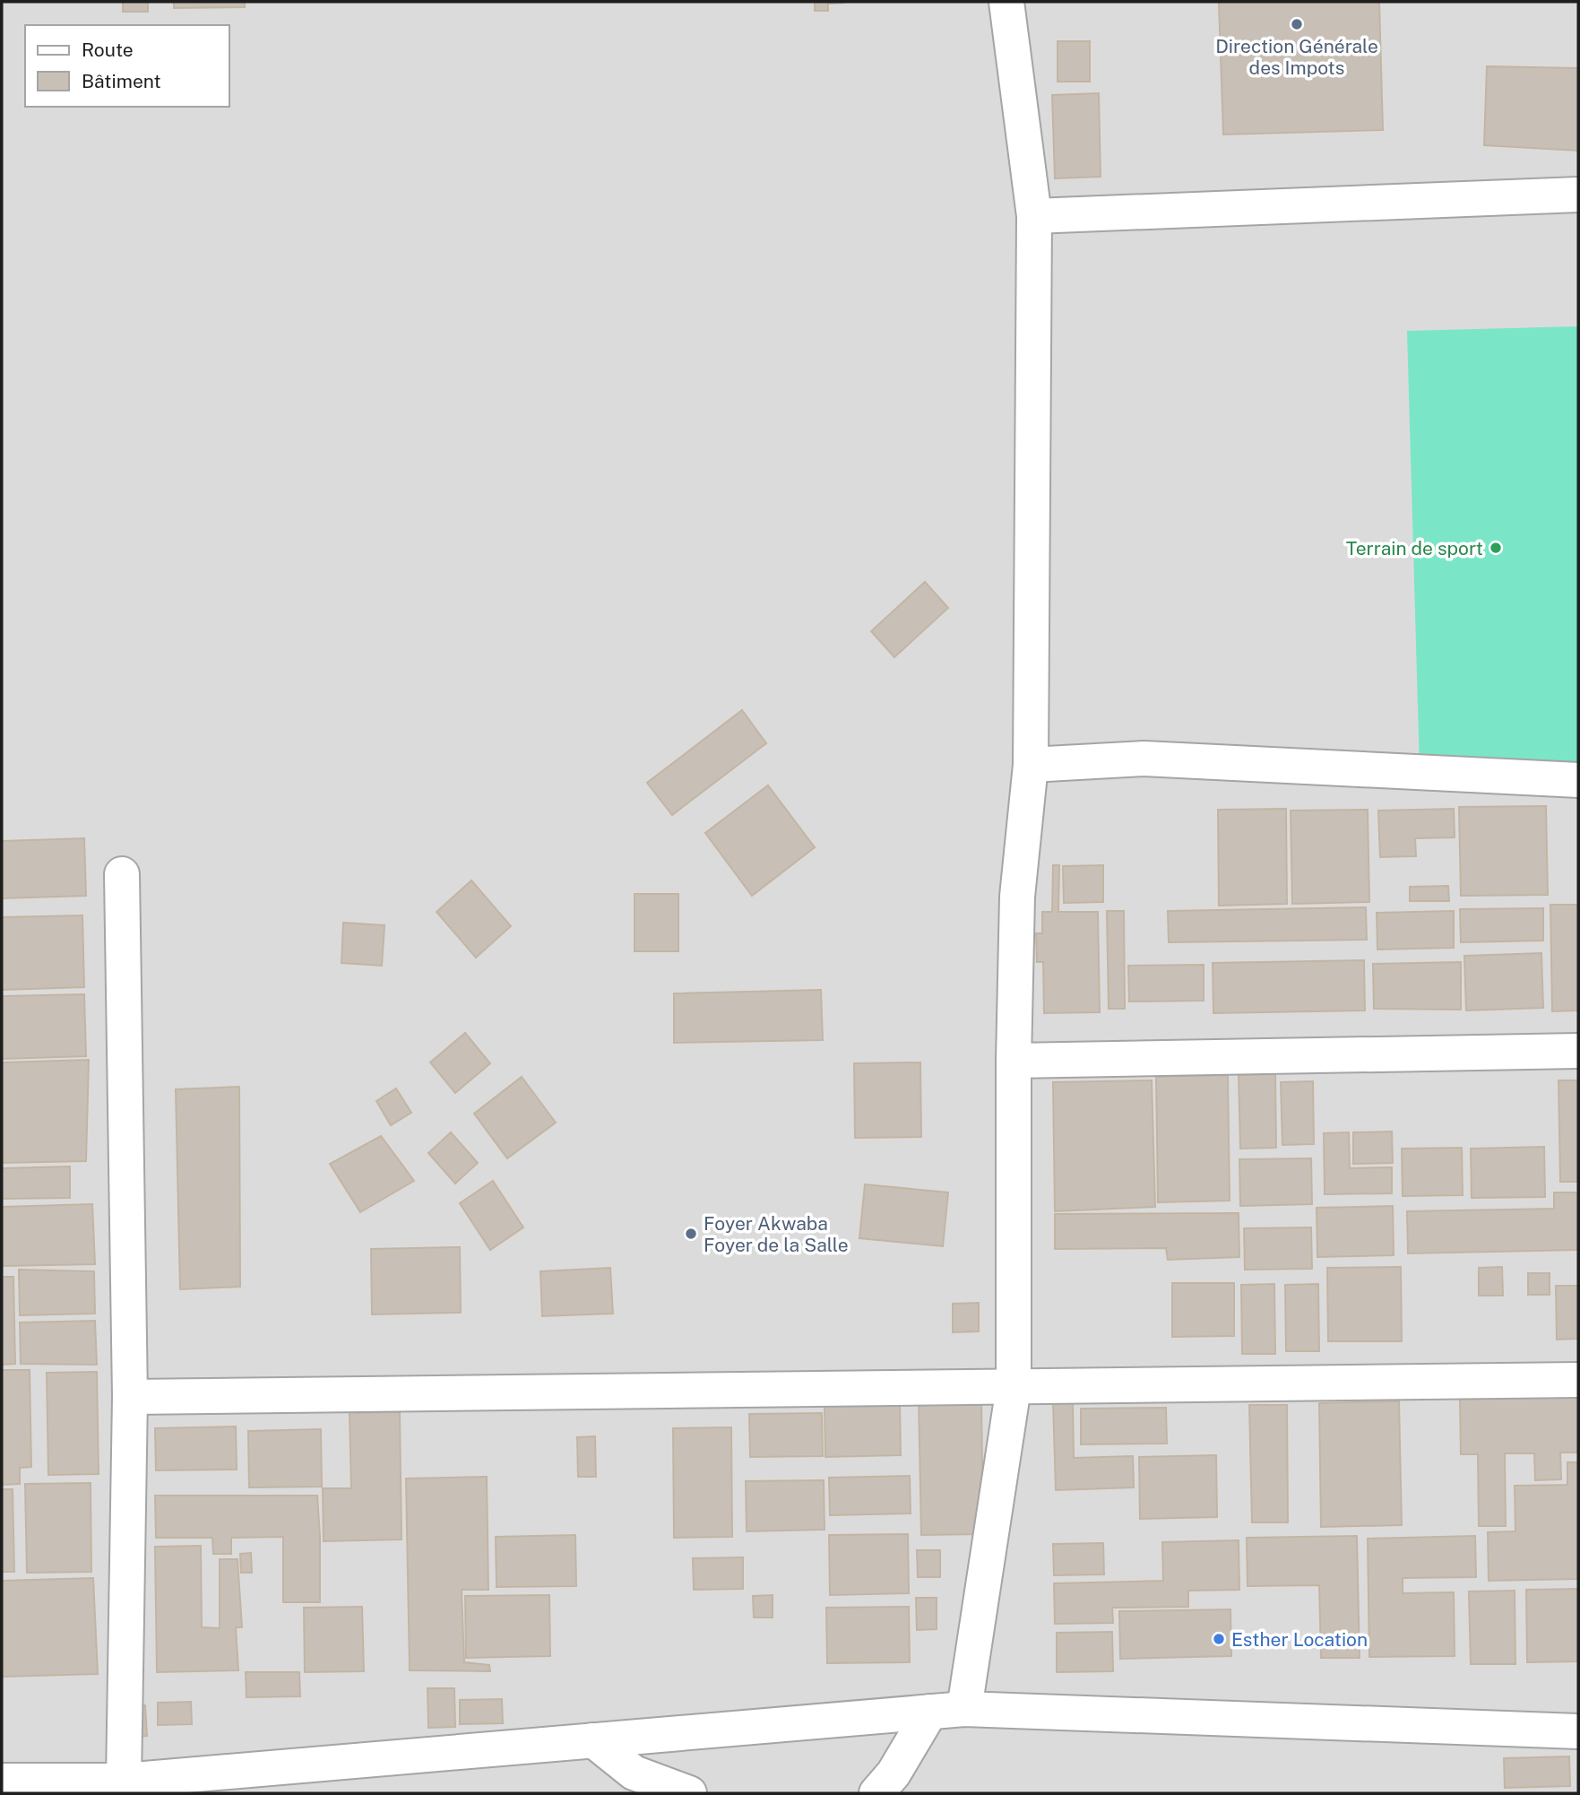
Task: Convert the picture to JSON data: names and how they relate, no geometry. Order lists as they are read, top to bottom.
{
  "places": [
    "Direction Générale des Impots",
    "Terrain de sport",
    "Foyer Akwaba Foyer de la Salle",
    "Esther Location"
  ],
  "legend": ["Route", "Bâtiment"]
}
